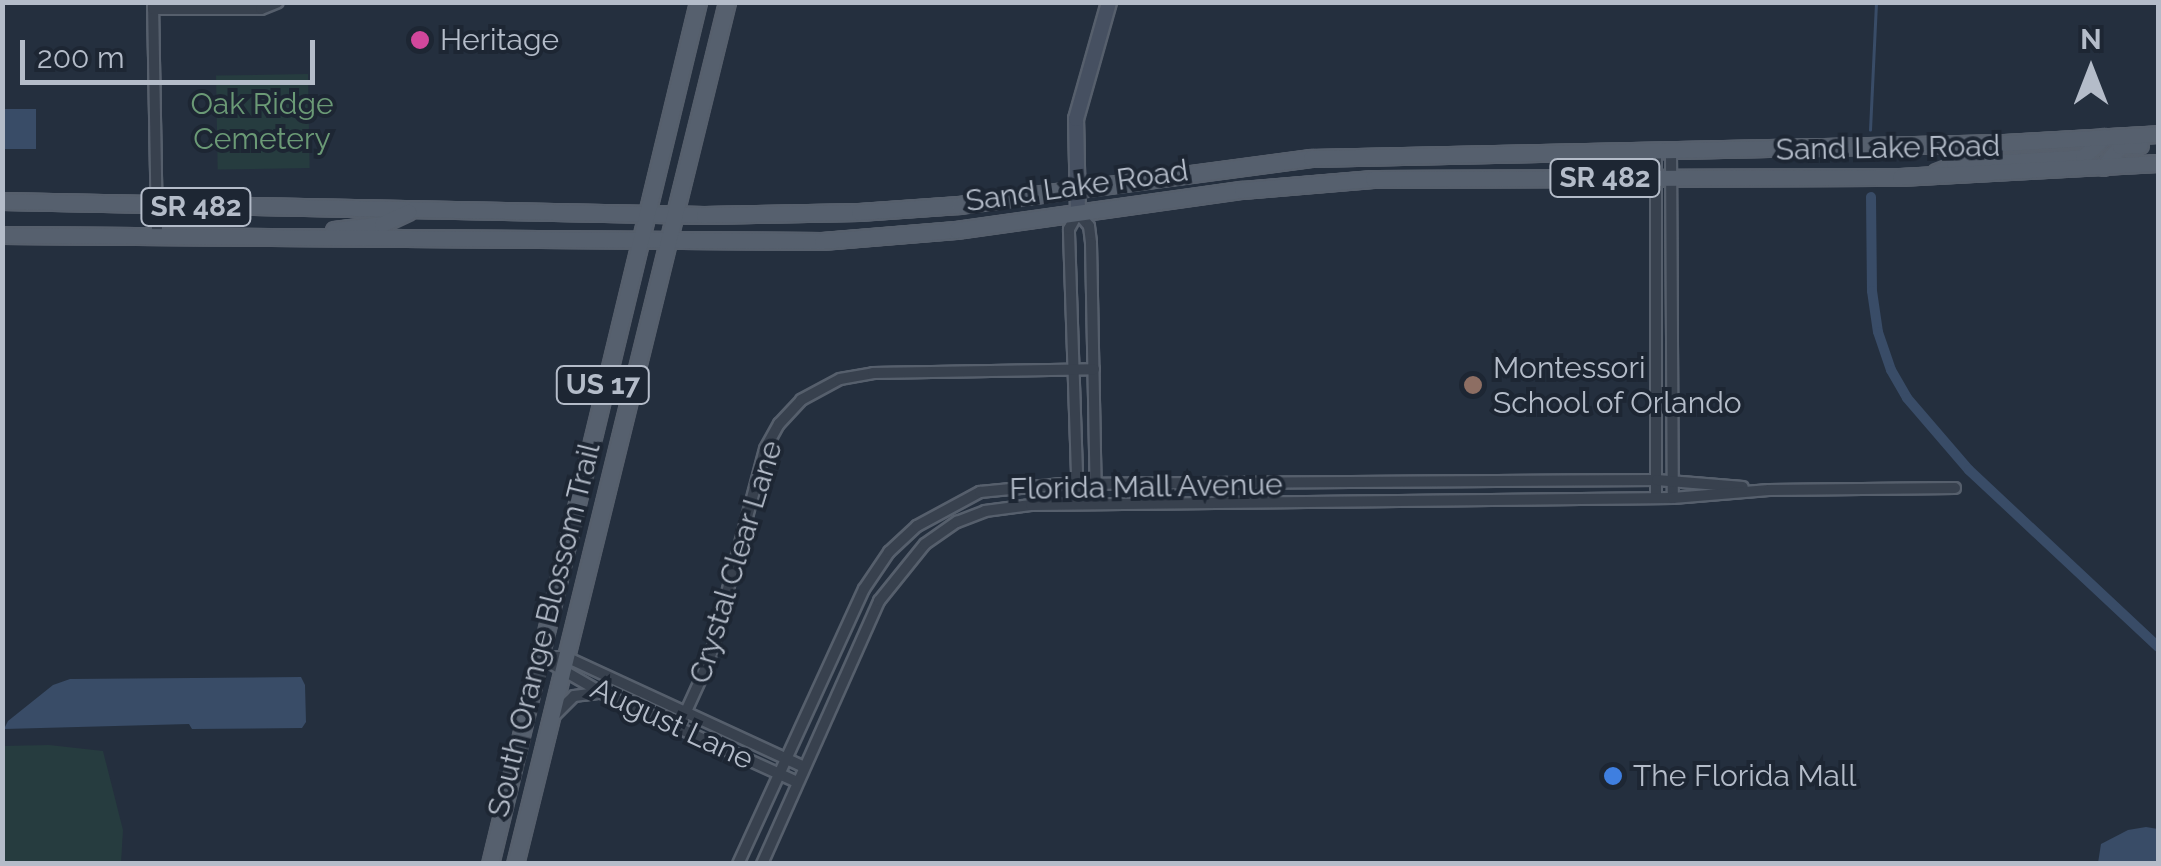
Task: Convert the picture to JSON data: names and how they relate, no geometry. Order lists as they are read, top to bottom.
{
  "streets": {
    "main road": [
      "Sand Lake Road",
      "SR 482",
      "US 17",
      "South Orange Blossom Trail"
    ],
    "street": ["Florida Mall Avenue", "Crystal Clear Lane", "August Lane"]
  },
  "crossings": [
    ["Sand Lake Road", "South Orange Blossom Trail"],
    ["Florida Mall Avenue", "August Lane"],
    ["Crystal Clear Lane", "August Lane"],
    ["South Orange Blossom Trail", "August Lane"]
  ],
  "parks": ["Oak Ridge Cemetery"],
  "places": ["Heritage", "Montessori School of Orlando", "The Florida Mall"],
  "scale_bar": "200 m",
  "north": "top"
}
